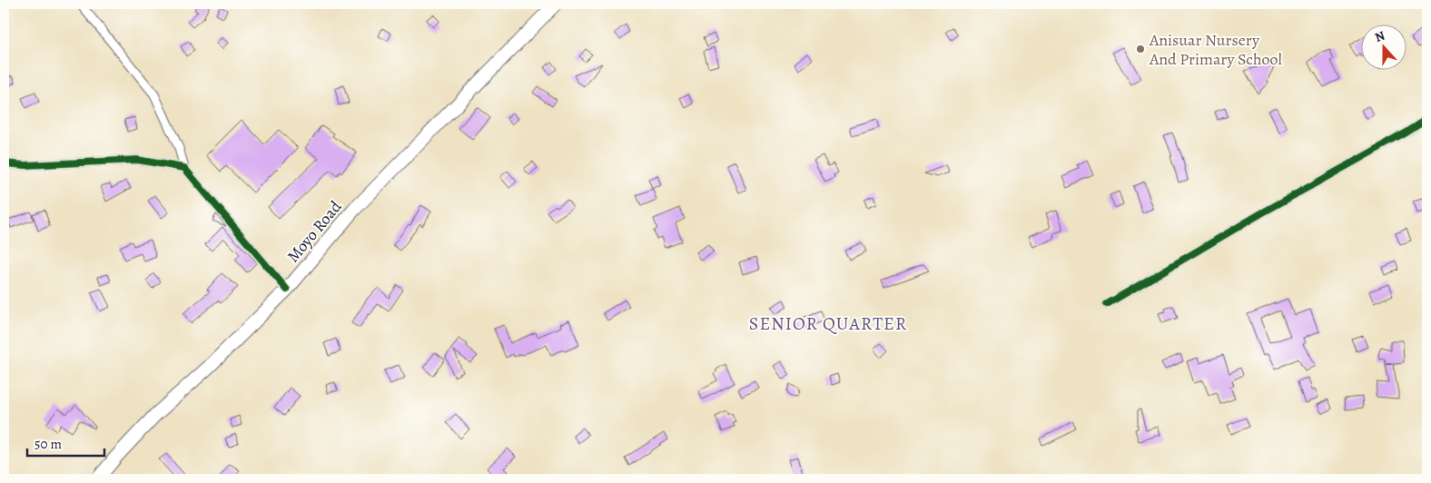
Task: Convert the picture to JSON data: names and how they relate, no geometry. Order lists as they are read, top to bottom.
{
  "streets": {
    "main road": ["Moyo Road"]
  },
  "districts": ["SENIOR QUARTER"],
  "places": ["Anisuar Nursery And Primary School"],
  "scale_bar": "50 m",
  "north": "top"
}
